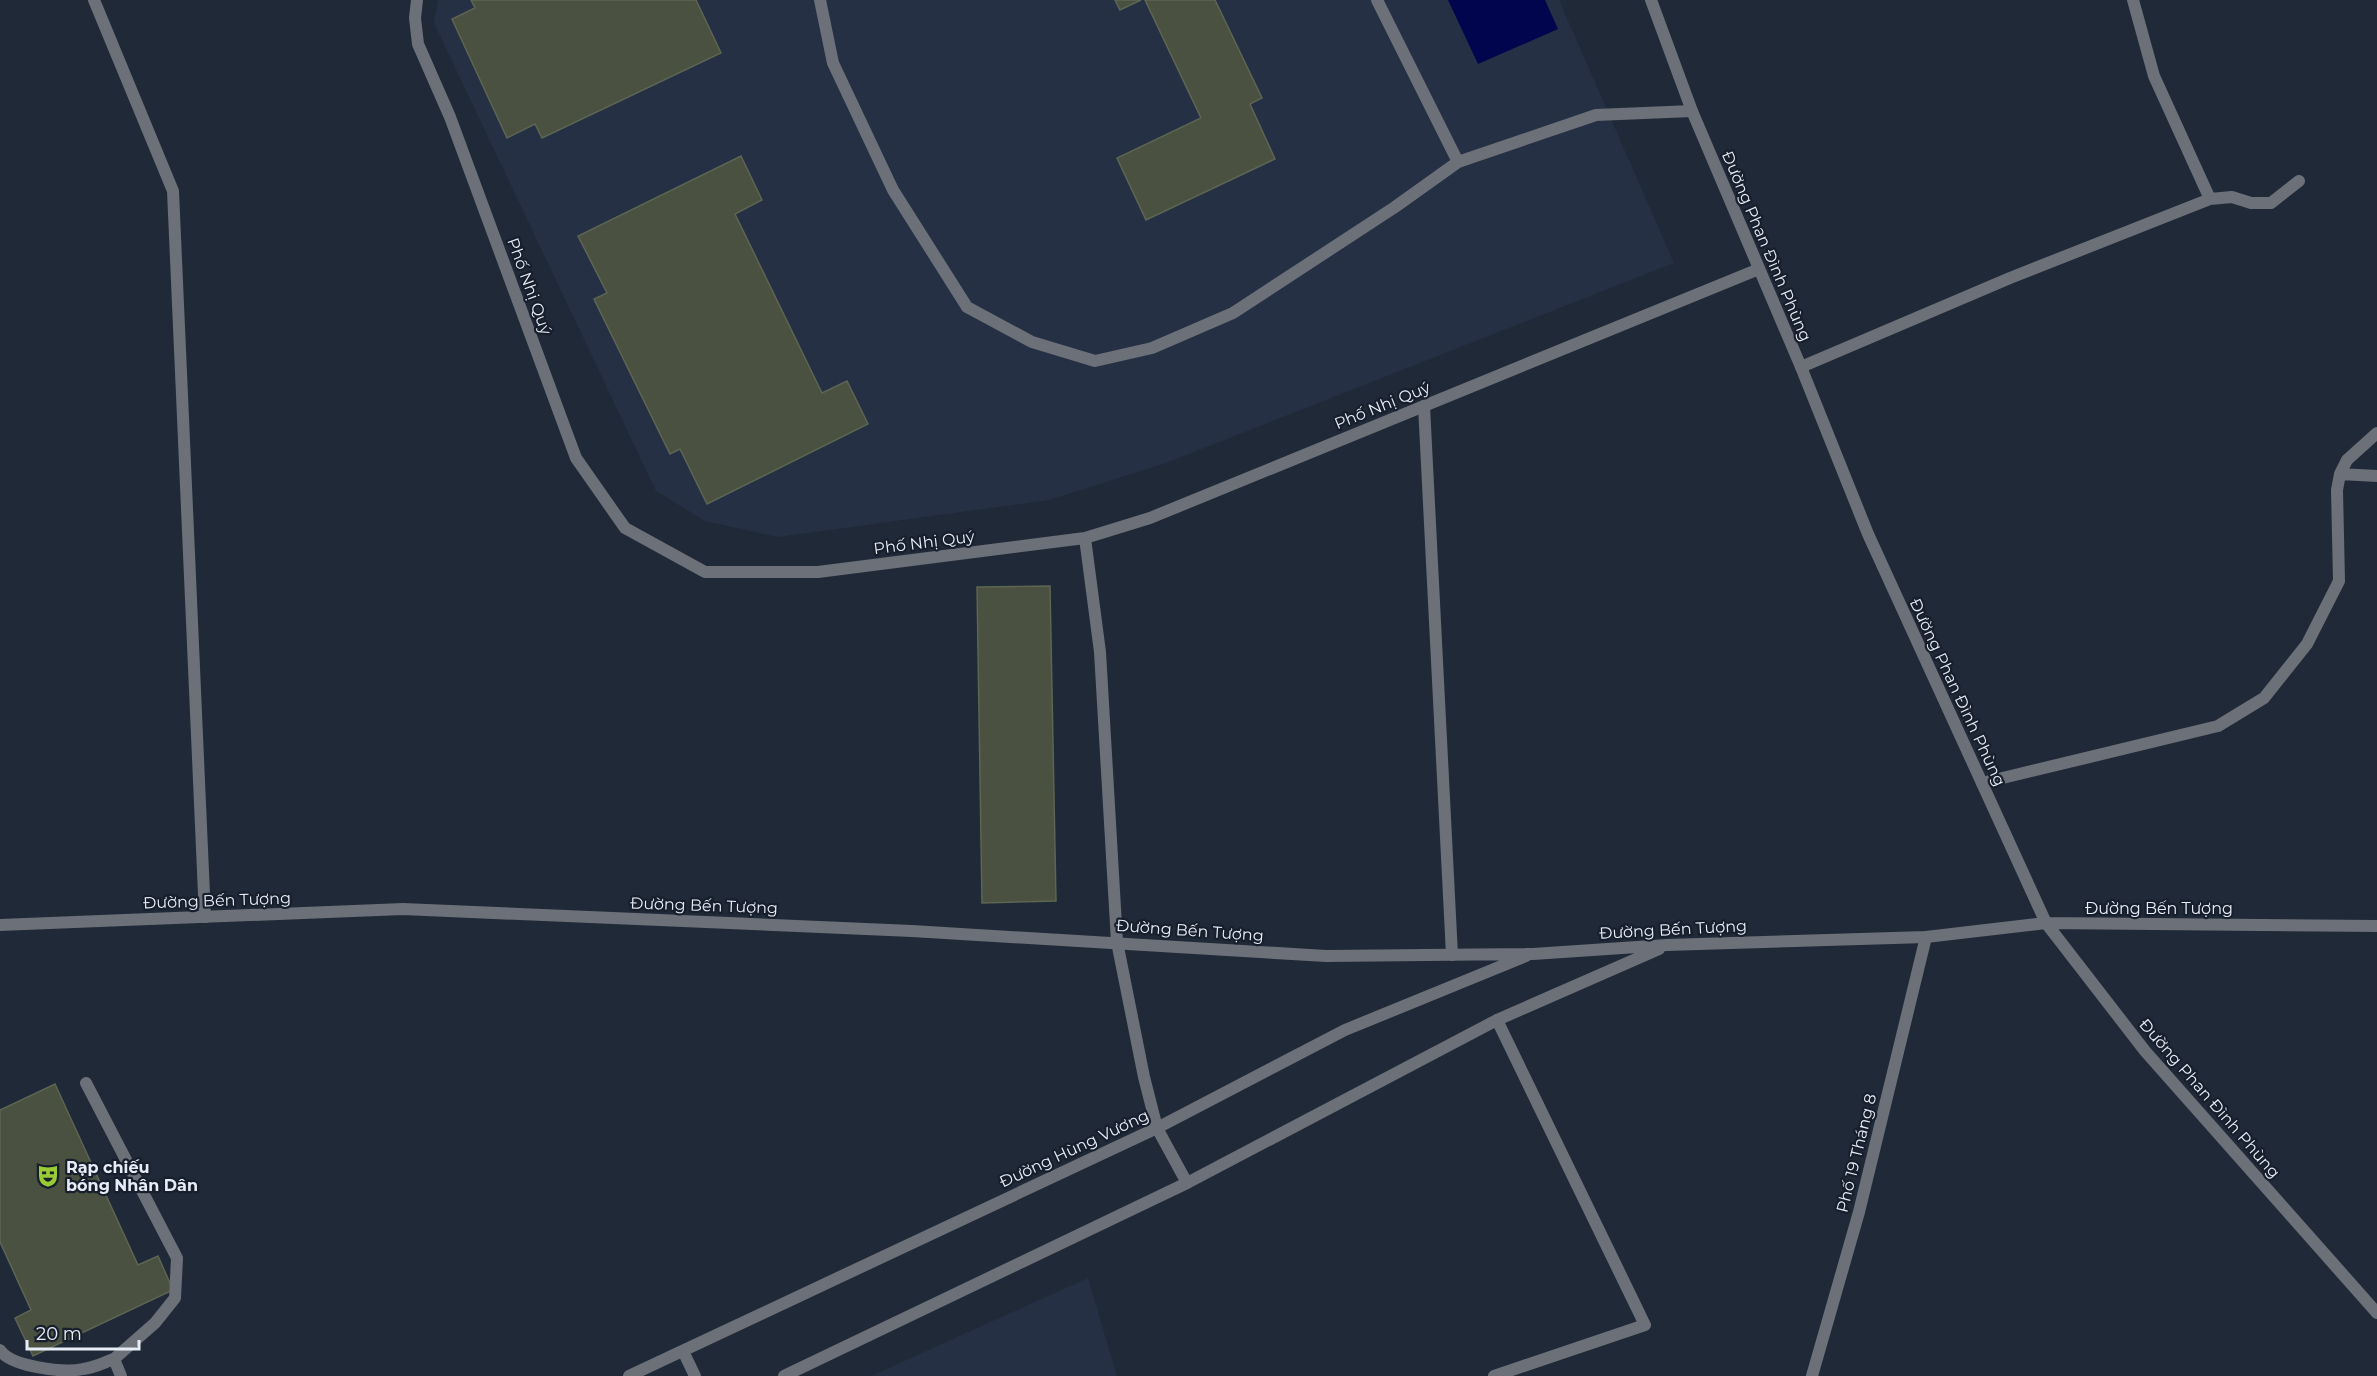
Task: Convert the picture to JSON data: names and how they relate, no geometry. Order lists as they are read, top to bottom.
{
  "streets": {
    "street": [
      "Đường Phan Đình Phùng",
      "Phố Nhị Quý",
      "Đường Bến Tượng",
      "Đường Hùng Vương",
      "Phố 19 Tháng 8"
    ]
  },
  "crossings": [
    ["Đường Phan Đình Phùng", "Phố Nhị Quý"],
    ["Đường Phan Đình Phùng", "Đường Bến Tượng"],
    ["Đường Bến Tượng", "Đường Hùng Vương"],
    ["Đường Bến Tượng", "Phố 19 Tháng 8"]
  ],
  "places": {
    "theatre": ["Rạp chiếu bóng Nhân Dân"]
  },
  "scale_bar": "20 m"
}
